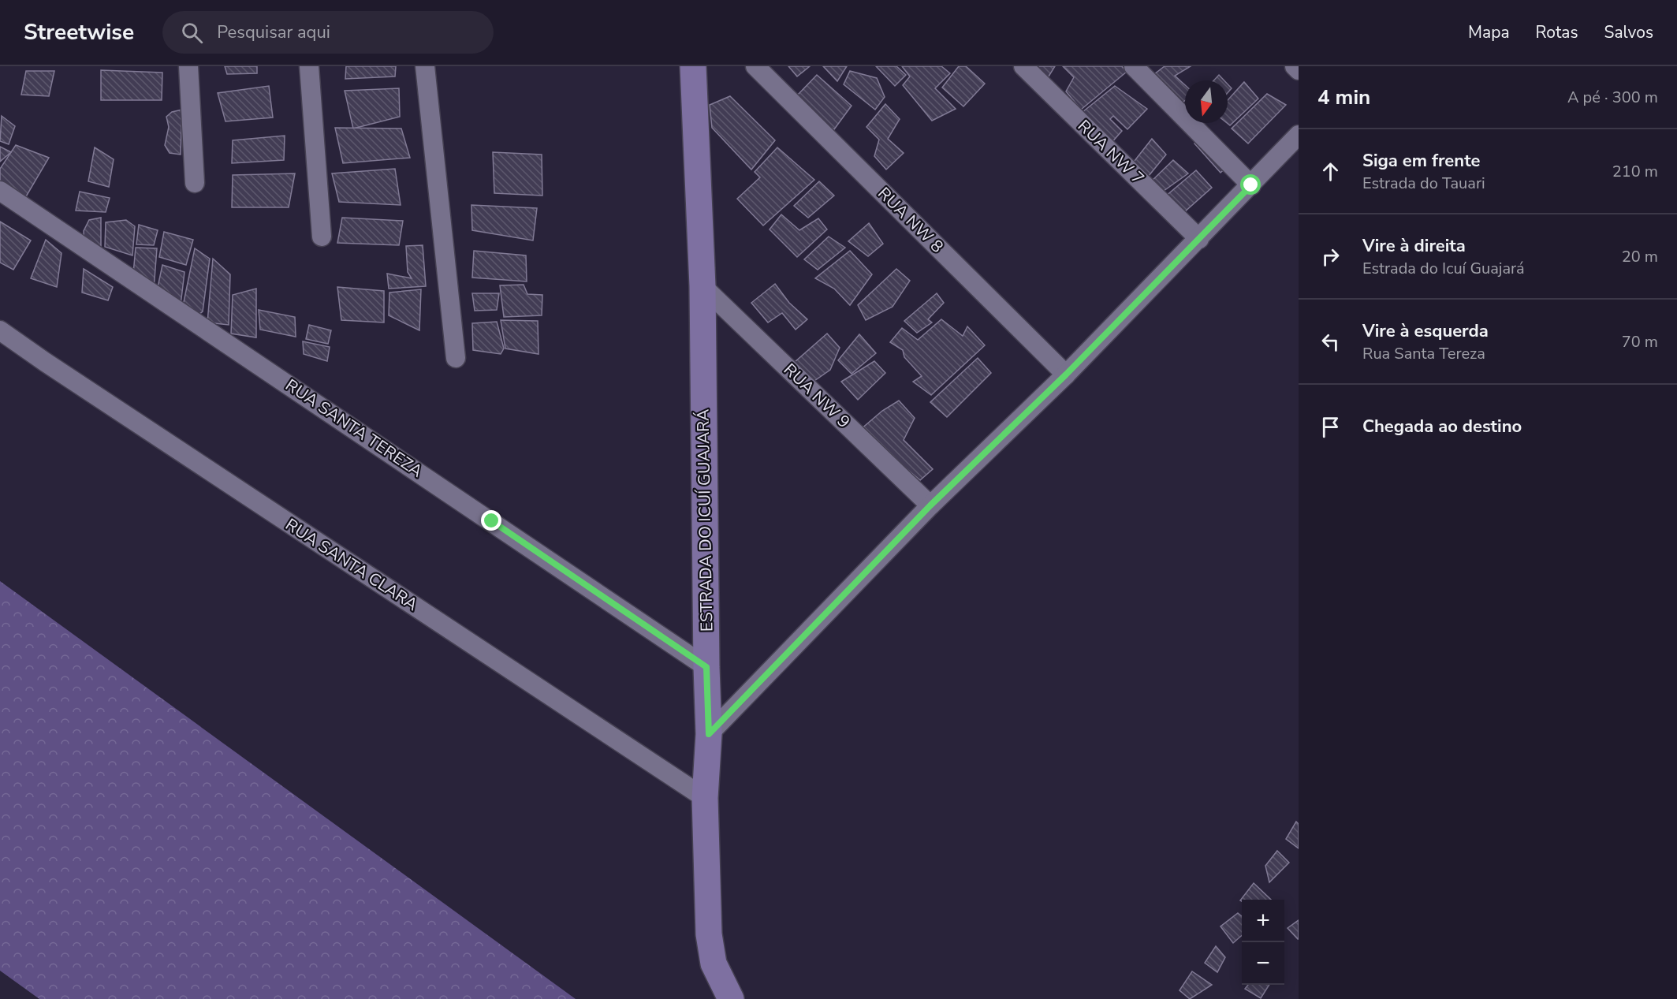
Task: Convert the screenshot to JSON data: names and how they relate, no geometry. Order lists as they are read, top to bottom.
{
  "streets": {
    "street": [
      "RUA NW 7",
      "RUA NW 8",
      "RUA NW 9",
      "RUA SANTA TEREZA",
      "ESTRADA DO ICUÍ GUAJARÁ",
      "RUA SANTA CLARA"
    ]
  },
  "crossings": [
    ["RUA NW 9", "ESTRADA DO ICUÍ GUAJARÁ"],
    ["RUA SANTA TEREZA", "ESTRADA DO ICUÍ GUAJARÁ"],
    ["ESTRADA DO ICUÍ GUAJARÁ", "RUA SANTA CLARA"]
  ],
  "north": "bottom",
  "page": {
    "header": "Streetwise",
    "search": "Pesquisar aqui",
    "nav": ["Mapa", "Rotas", "Salvos"],
    "heading": ["4 min", "A pé · 300 m"],
    "list": [
      ["Siga em frente", "Estrada do Tauari", "210 m"],
      ["Vire à direita", "Estrada do Icuí Guajará", "20 m"],
      ["Vire à esquerda", "Rua Santa Tereza", "70 m"],
      "Chegada ao destino"
    ],
    "map_buttons": ["+", "−"]
  }
}
